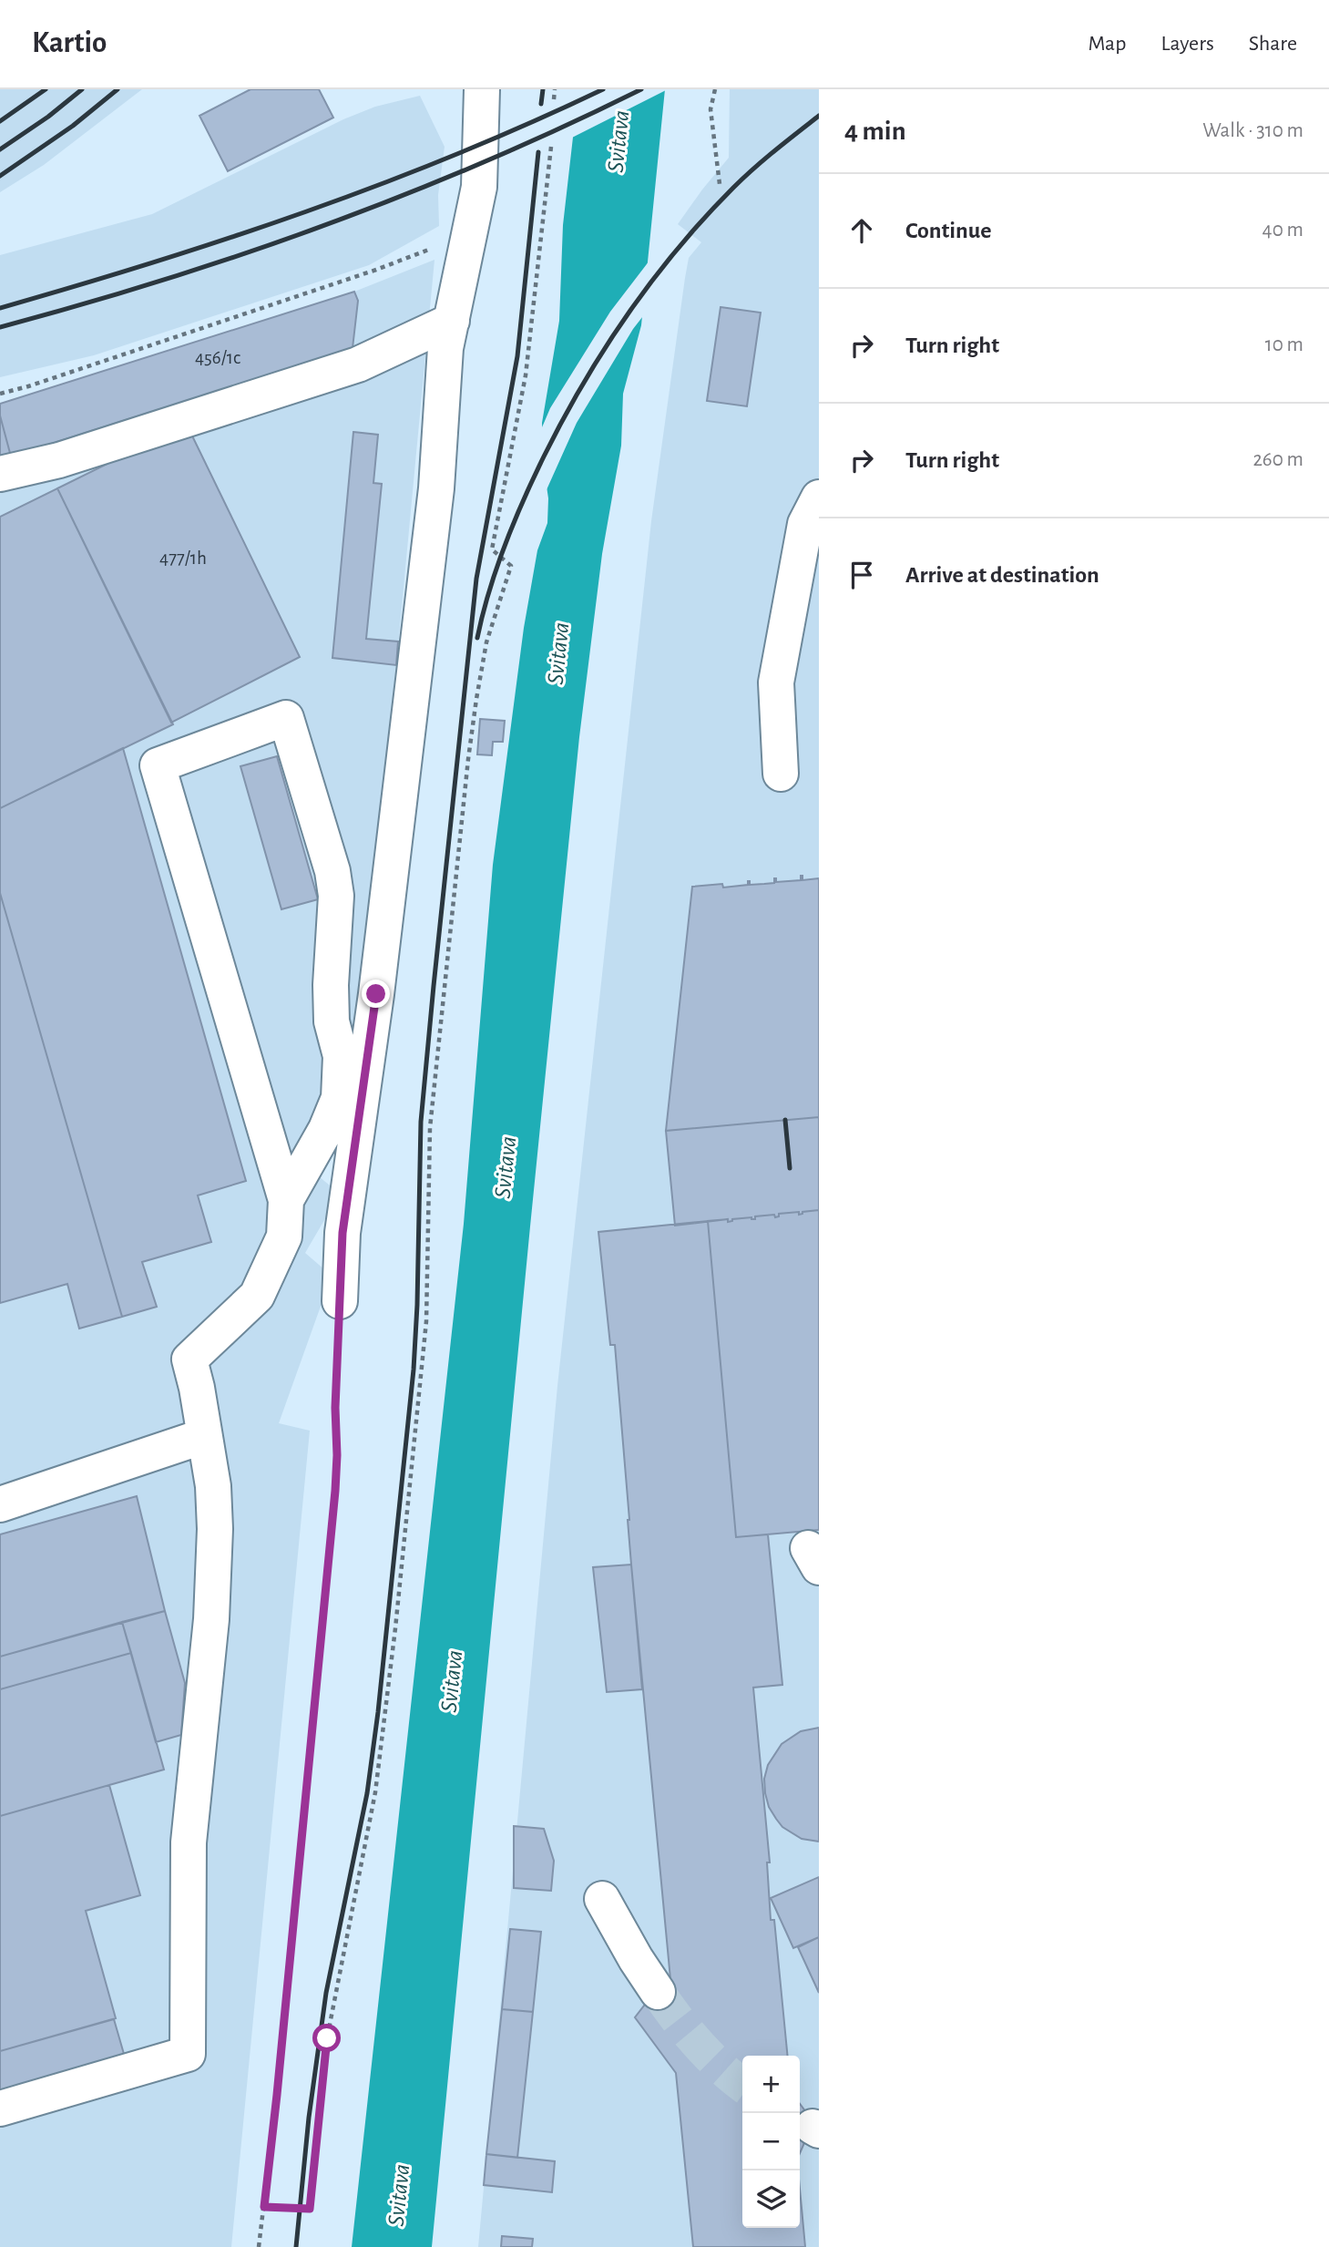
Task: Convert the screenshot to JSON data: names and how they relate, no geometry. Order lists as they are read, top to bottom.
{
  "water": ["Svitava"],
  "house_numbers": ["456/1c", "477/1h"],
  "page": {
    "header": "Kartio",
    "nav": ["Map", "Layers", "Share"],
    "heading": ["4 min", "Walk · 310 m"],
    "list": [
      ["Continue", "40 m"],
      ["Turn right", "10 m"],
      ["Turn right", "260 m"],
      "Arrive at destination"
    ],
    "map_buttons": ["+", "−"]
  }
}
